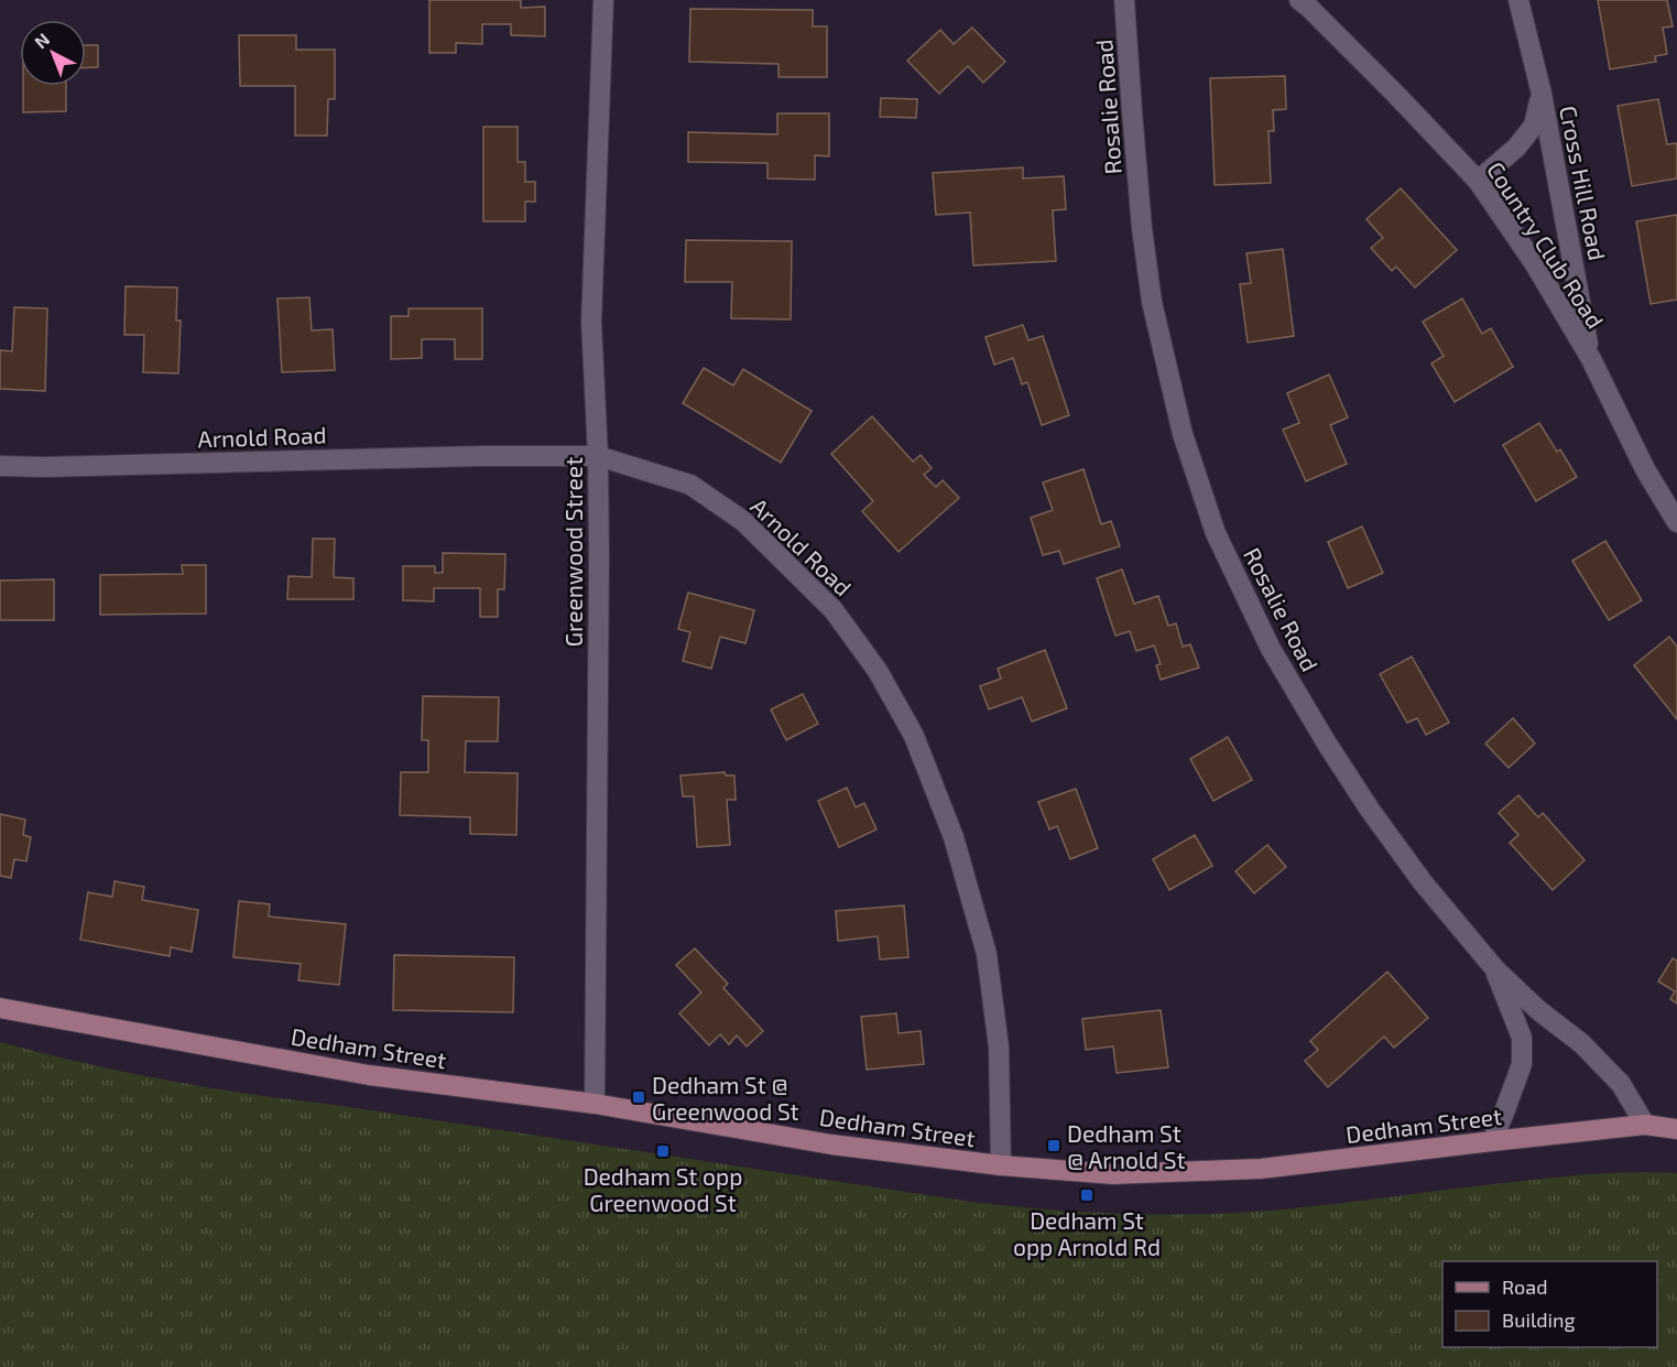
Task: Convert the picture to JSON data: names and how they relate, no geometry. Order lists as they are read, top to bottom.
{
  "streets": {
    "main road": ["Dedham Street"],
    "street": [
      "Rosalie Road",
      "Cross Hill Road",
      "Country Club Road",
      "Arnold Road",
      "Greenwood Street"
    ]
  },
  "crossings": [
    ["Rosalie Road", "Dedham Street"],
    ["Cross Hill Road", "Country Club Road"],
    ["Arnold Road", "Greenwood Street"],
    ["Arnold Road", "Dedham Street"],
    ["Greenwood Street", "Dedham Street"]
  ],
  "places": {
    "transit": [
      "Dedham St @ Greenwood St",
      "Dedham St @ Arnold St",
      "Dedham St opp Greenwood St",
      "Dedham St opp Arnold Rd"
    ]
  },
  "legend": ["Road", "Building"],
  "north": "top left"
}
